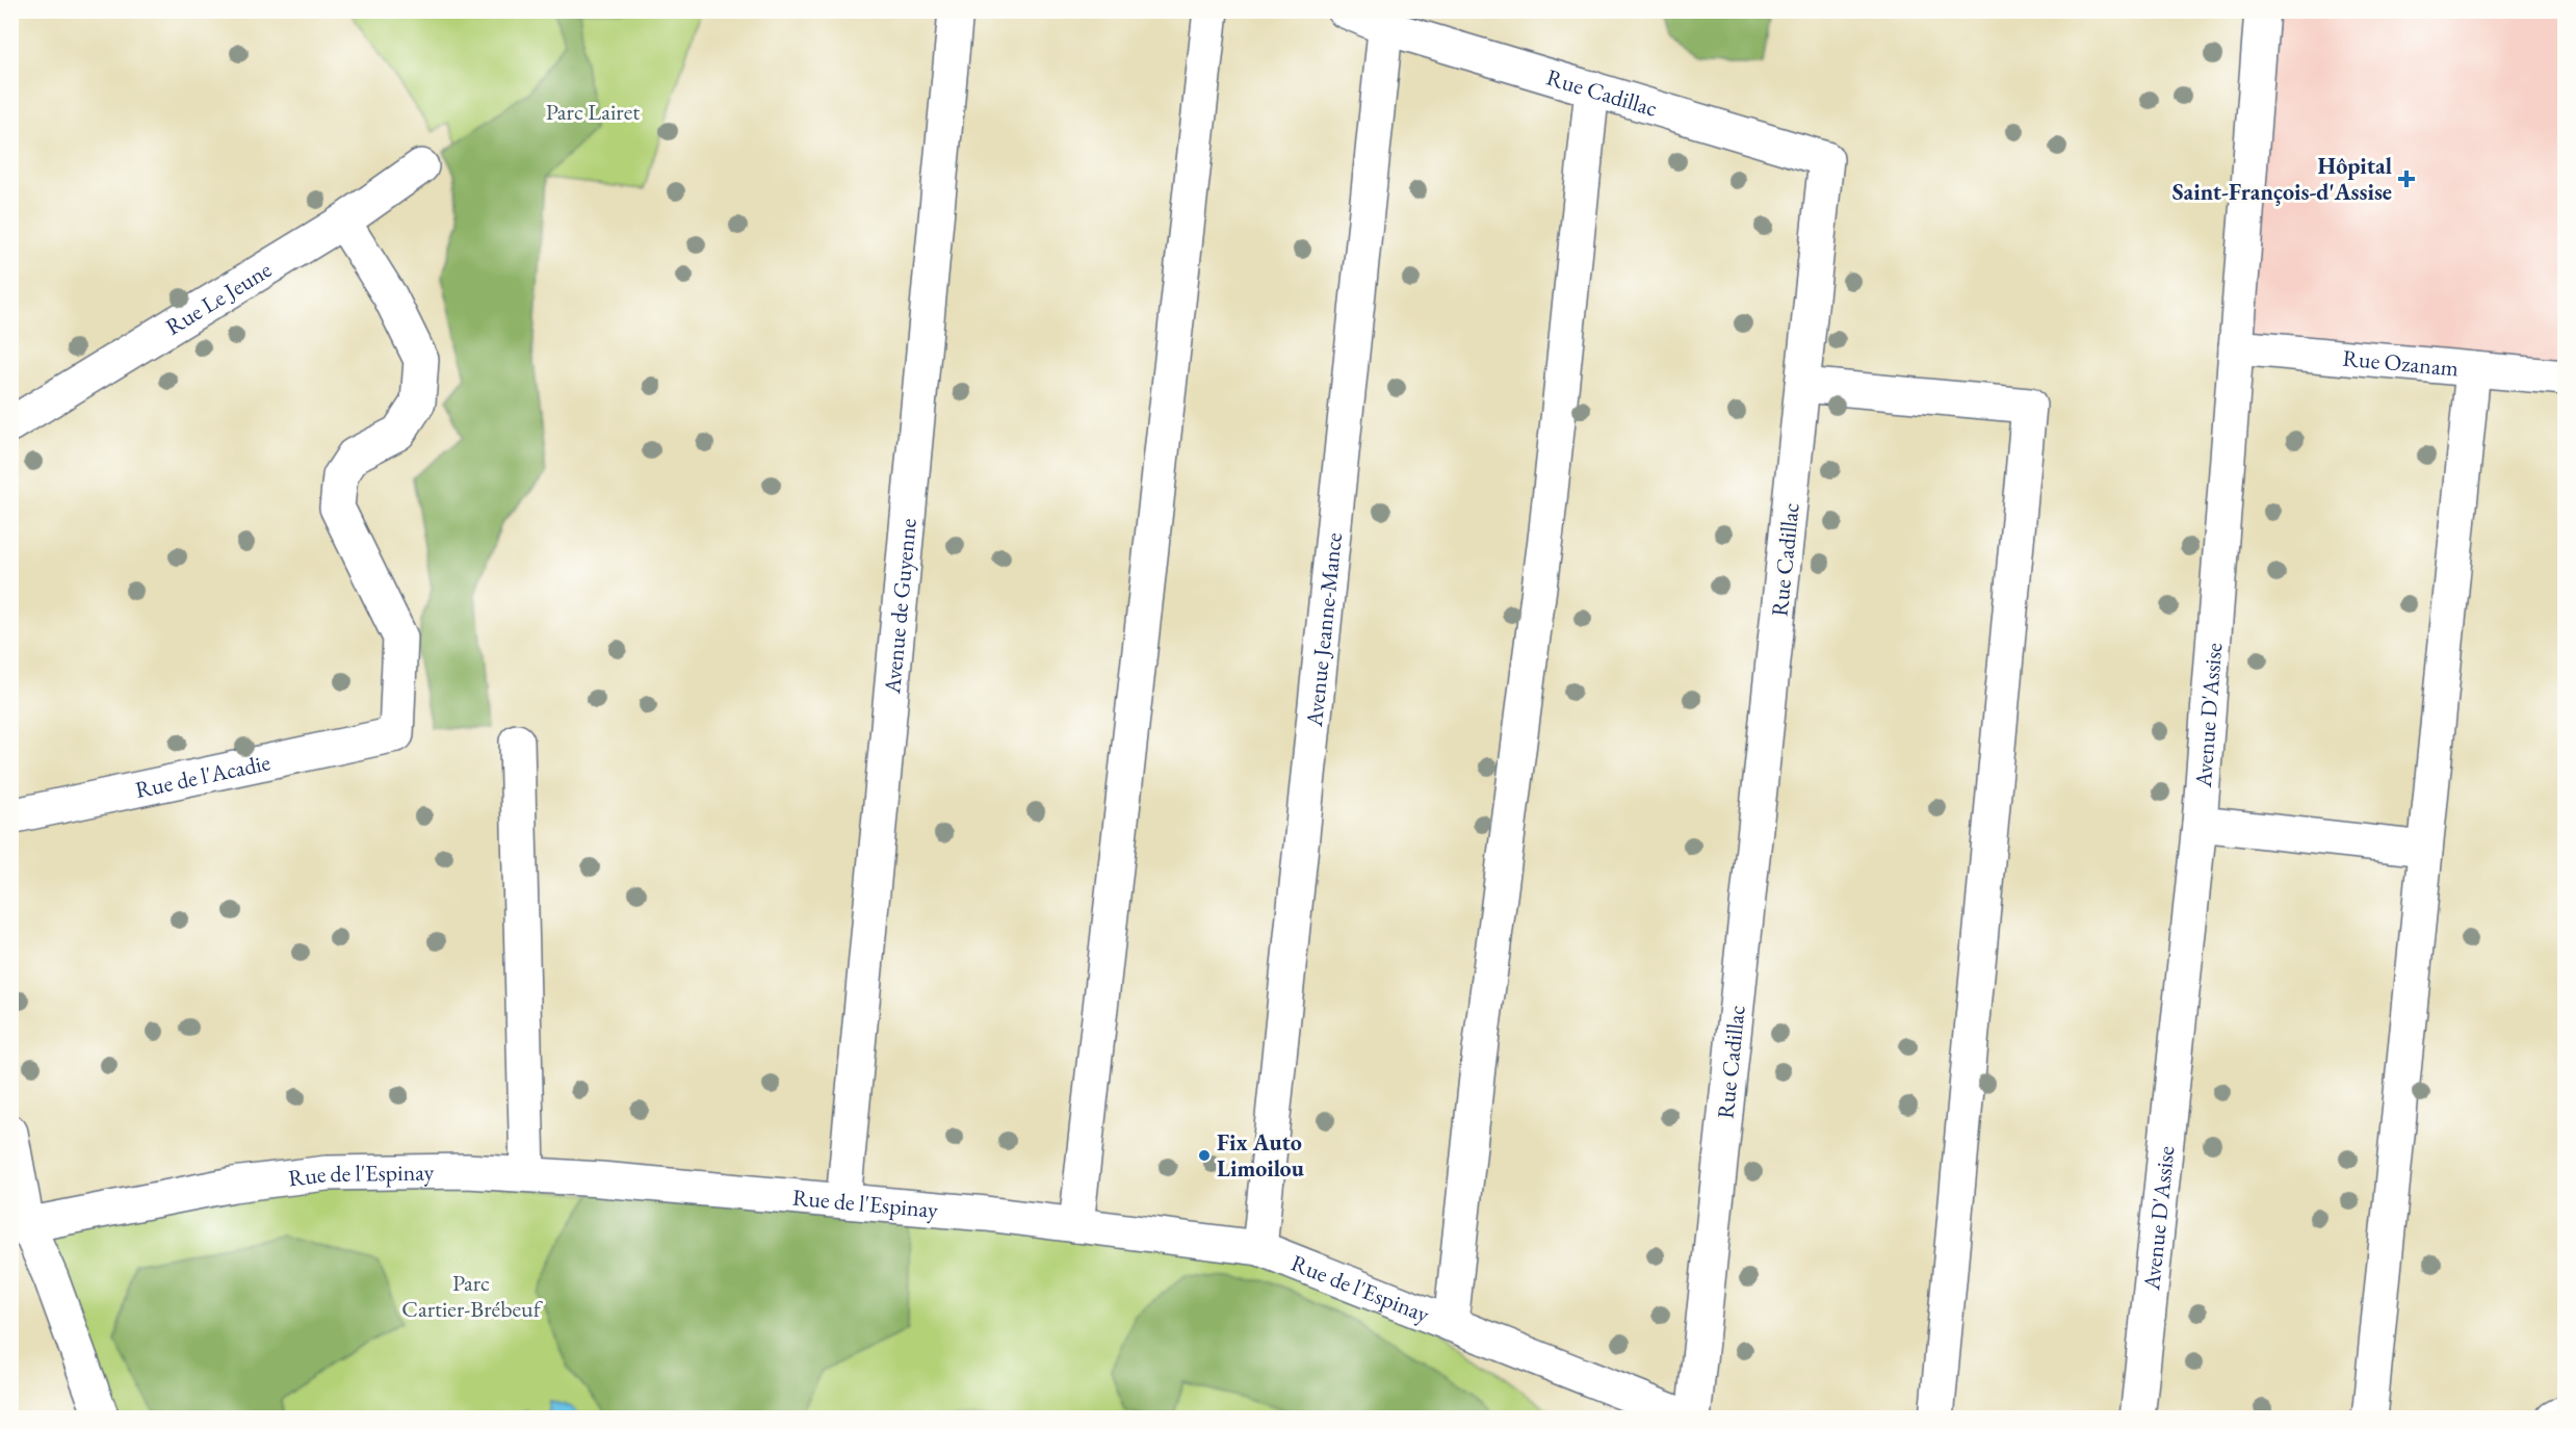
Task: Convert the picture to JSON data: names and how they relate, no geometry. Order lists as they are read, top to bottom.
{
  "streets": {
    "street": [
      "Rue Cadillac",
      "Rue Le Jeune",
      "Rue Ozanam",
      "Avenue de Guyenne",
      "Avenue Jeanne-Mance",
      "Avenue D'Assise",
      "Rue de l'Acadie",
      "Rue de l'Espinay"
    ]
  },
  "crossings": [
    ["Rue Cadillac", "Avenue Jeanne-Mance"],
    ["Rue Cadillac", "Rue de l'Espinay"],
    ["Rue Le Jeune", "Rue de l'Acadie"],
    ["Rue Ozanam", "Avenue D'Assise"],
    ["Avenue de Guyenne", "Rue de l'Espinay"],
    ["Avenue Jeanne-Mance", "Rue de l'Espinay"]
  ],
  "parks": ["Parc Lairet", "Parc Cartier-Brébeuf"],
  "places": {
    "health": ["Hôpital Saint-François-d'Assise"],
    "other": ["Fix Auto Limoilou"]
  }
}
